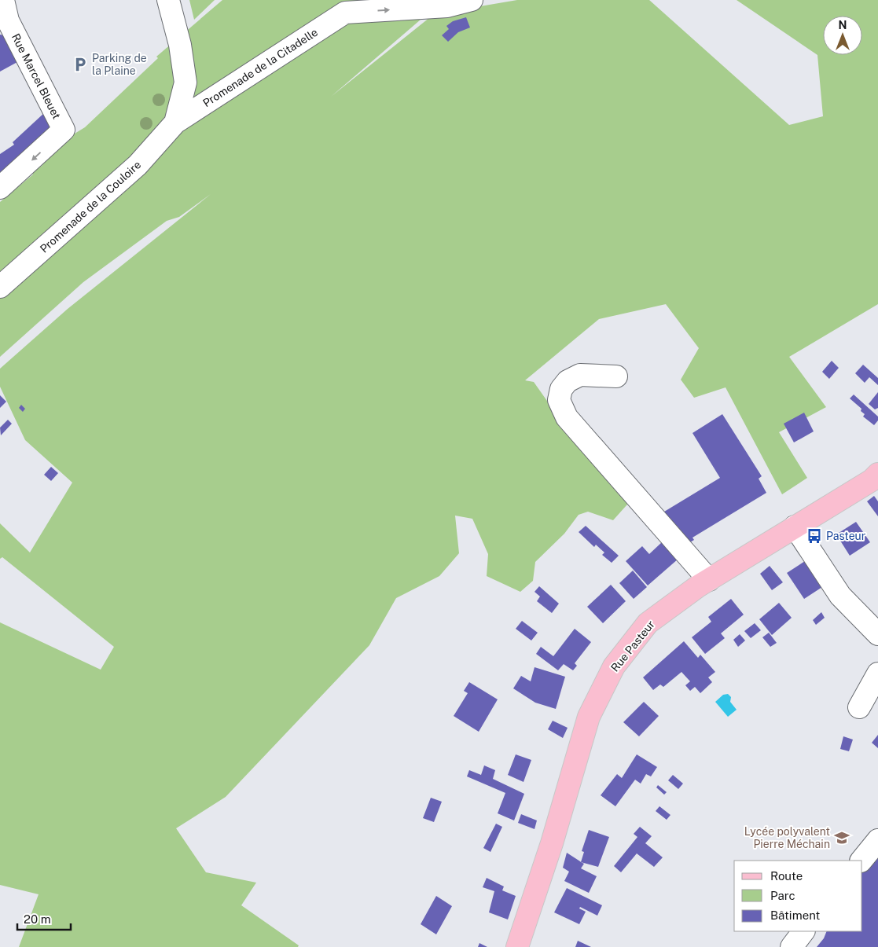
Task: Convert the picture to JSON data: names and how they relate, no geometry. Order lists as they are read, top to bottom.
{
  "streets": {
    "main road": ["Rue Pasteur"],
    "street": ["Promenade de la Citadelle", "Rue Marcel Bleuet", "Promenade de la Couloire"]
  },
  "crossings": [
    ["Promenade de la Citadelle", "Promenade de la Couloire"]
  ],
  "one_way": ["Promenade de la Citadelle"],
  "places": {
    "parking": ["Parking de la Plaine"],
    "bus stop": ["Pasteur"],
    "school or university": ["Lycée polyvalent Pierre Méchain"]
  },
  "legend": ["Route", "Parc", "Bâtiment"],
  "scale_bar": "20 m",
  "north": "top"
}
